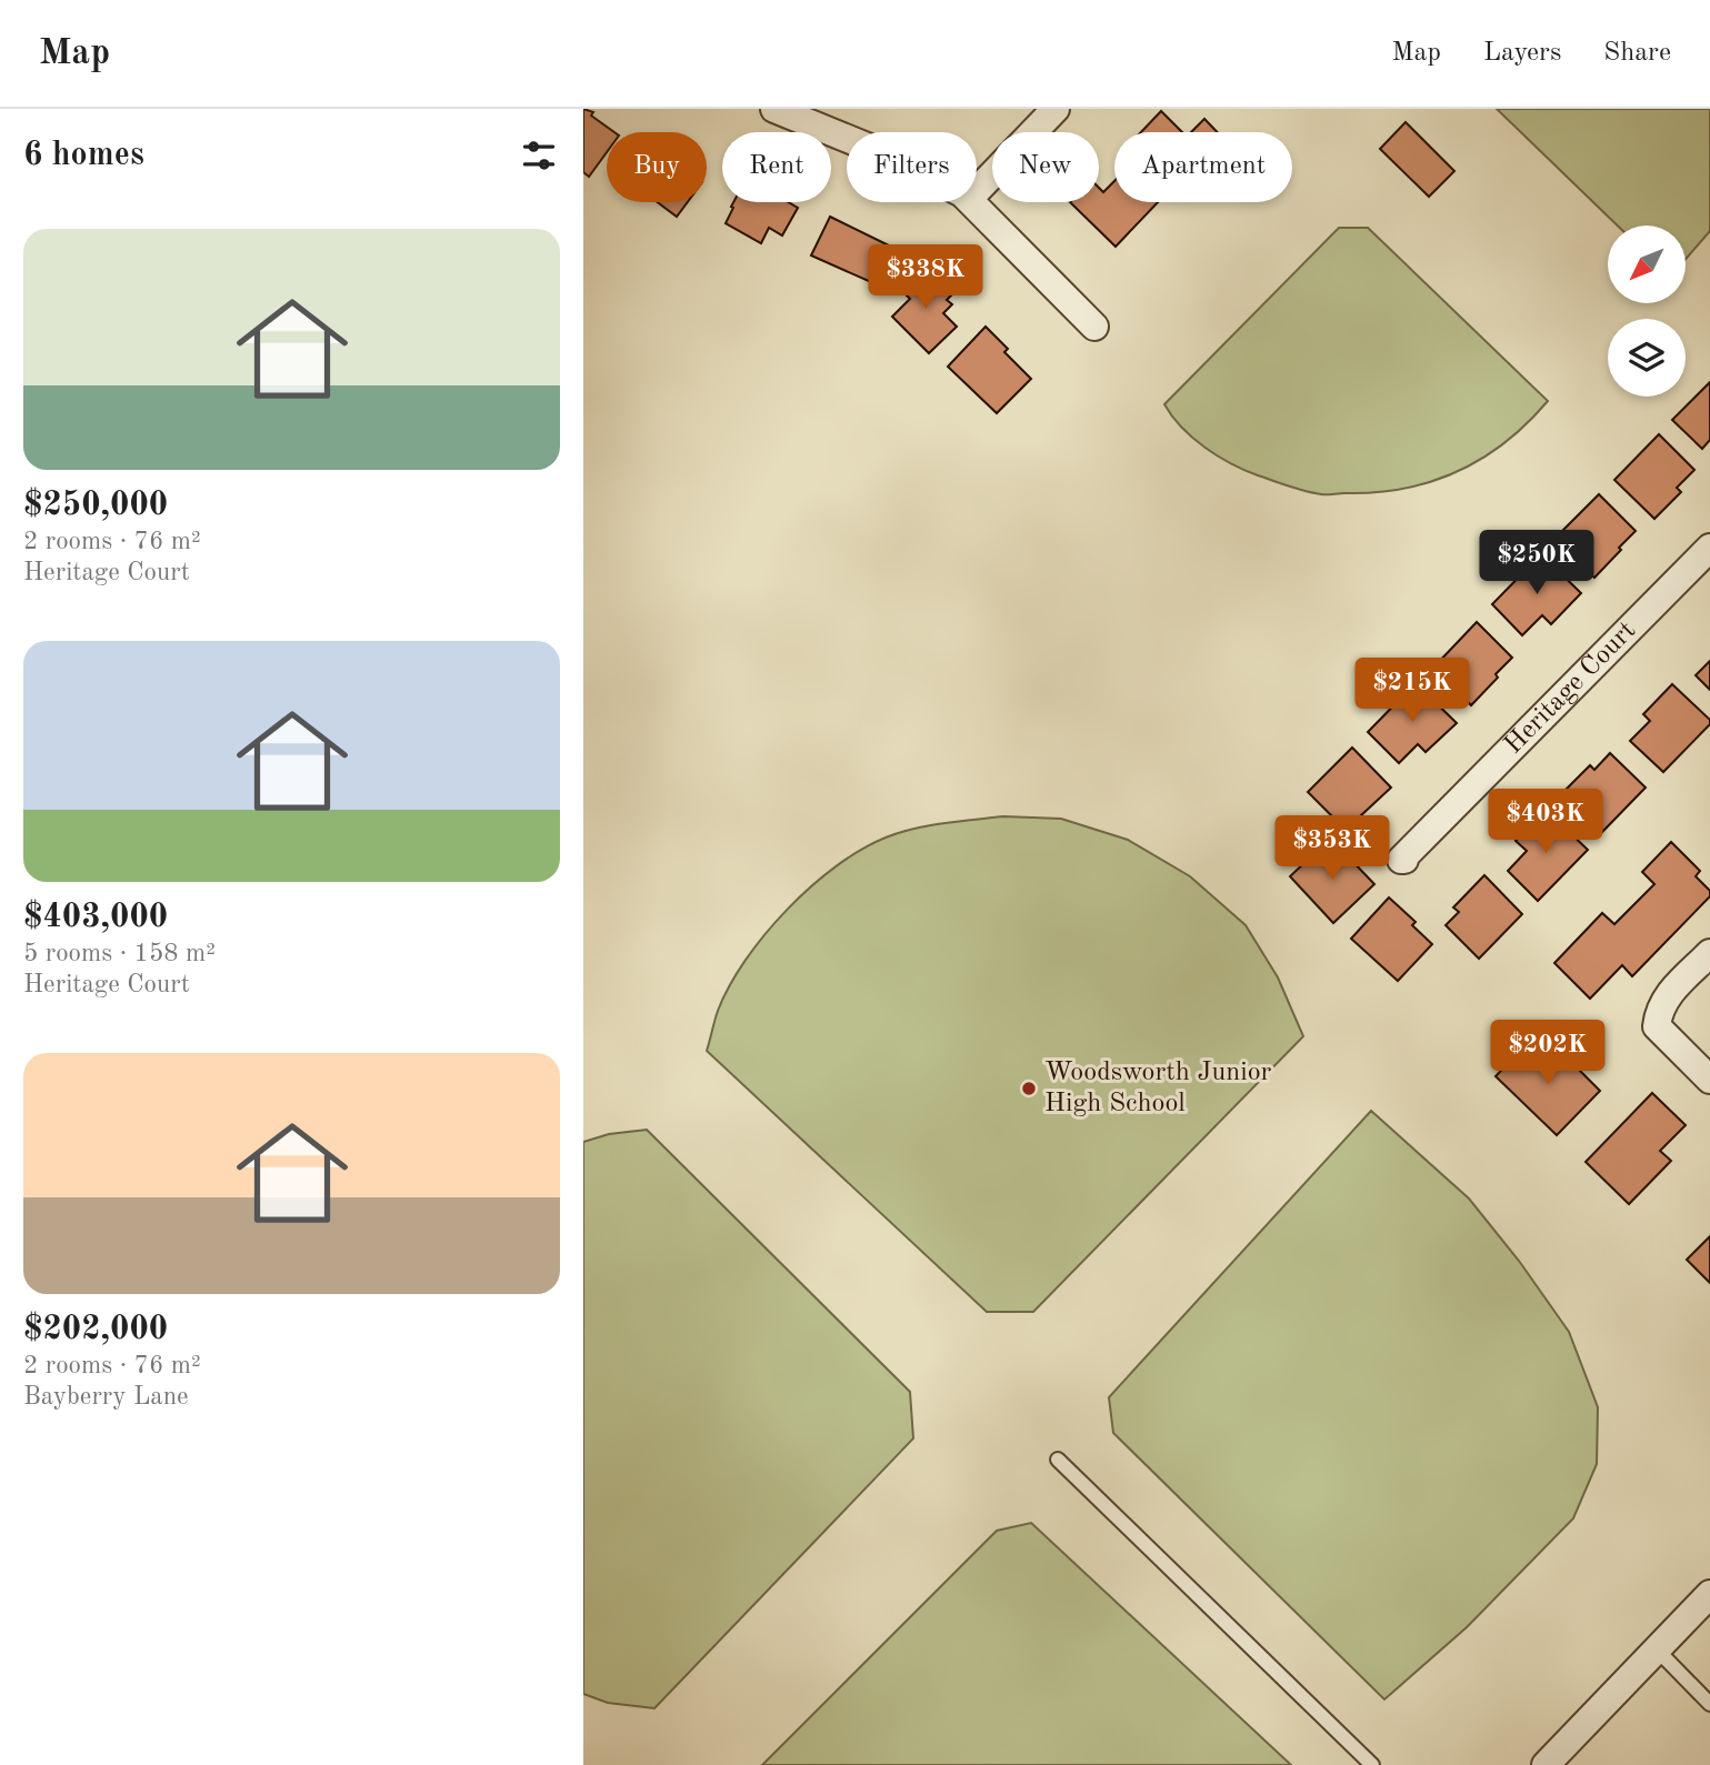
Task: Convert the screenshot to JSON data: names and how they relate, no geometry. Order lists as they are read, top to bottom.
{
  "streets": {
    "street": ["Heritage Court"]
  },
  "places": ["Woodsworth Junior High School"],
  "north": "bottom left",
  "page": {
    "header": "Map",
    "nav": ["Map", "Layers", "Share"],
    "heading": "6 homes",
    "chip": [
      "Buy",
      "Rent",
      "Filters",
      "New",
      "Apartment"
    ],
    "list": [
      {
        "name": "$250,000",
        "note": "2 rooms · 76 m² · Heritage Court"
      },
      {
        "name": "$403,000",
        "note": "5 rooms · 158 m² · Heritage Court"
      },
      {
        "name": "$202,000",
        "note": "2 rooms · 76 m² · Bayberry Lane"
      }
    ],
    "price": [
      "$338K",
      "$250K",
      "$215K",
      "$403K",
      "$353K",
      "$202K"
    ]
  }
}
